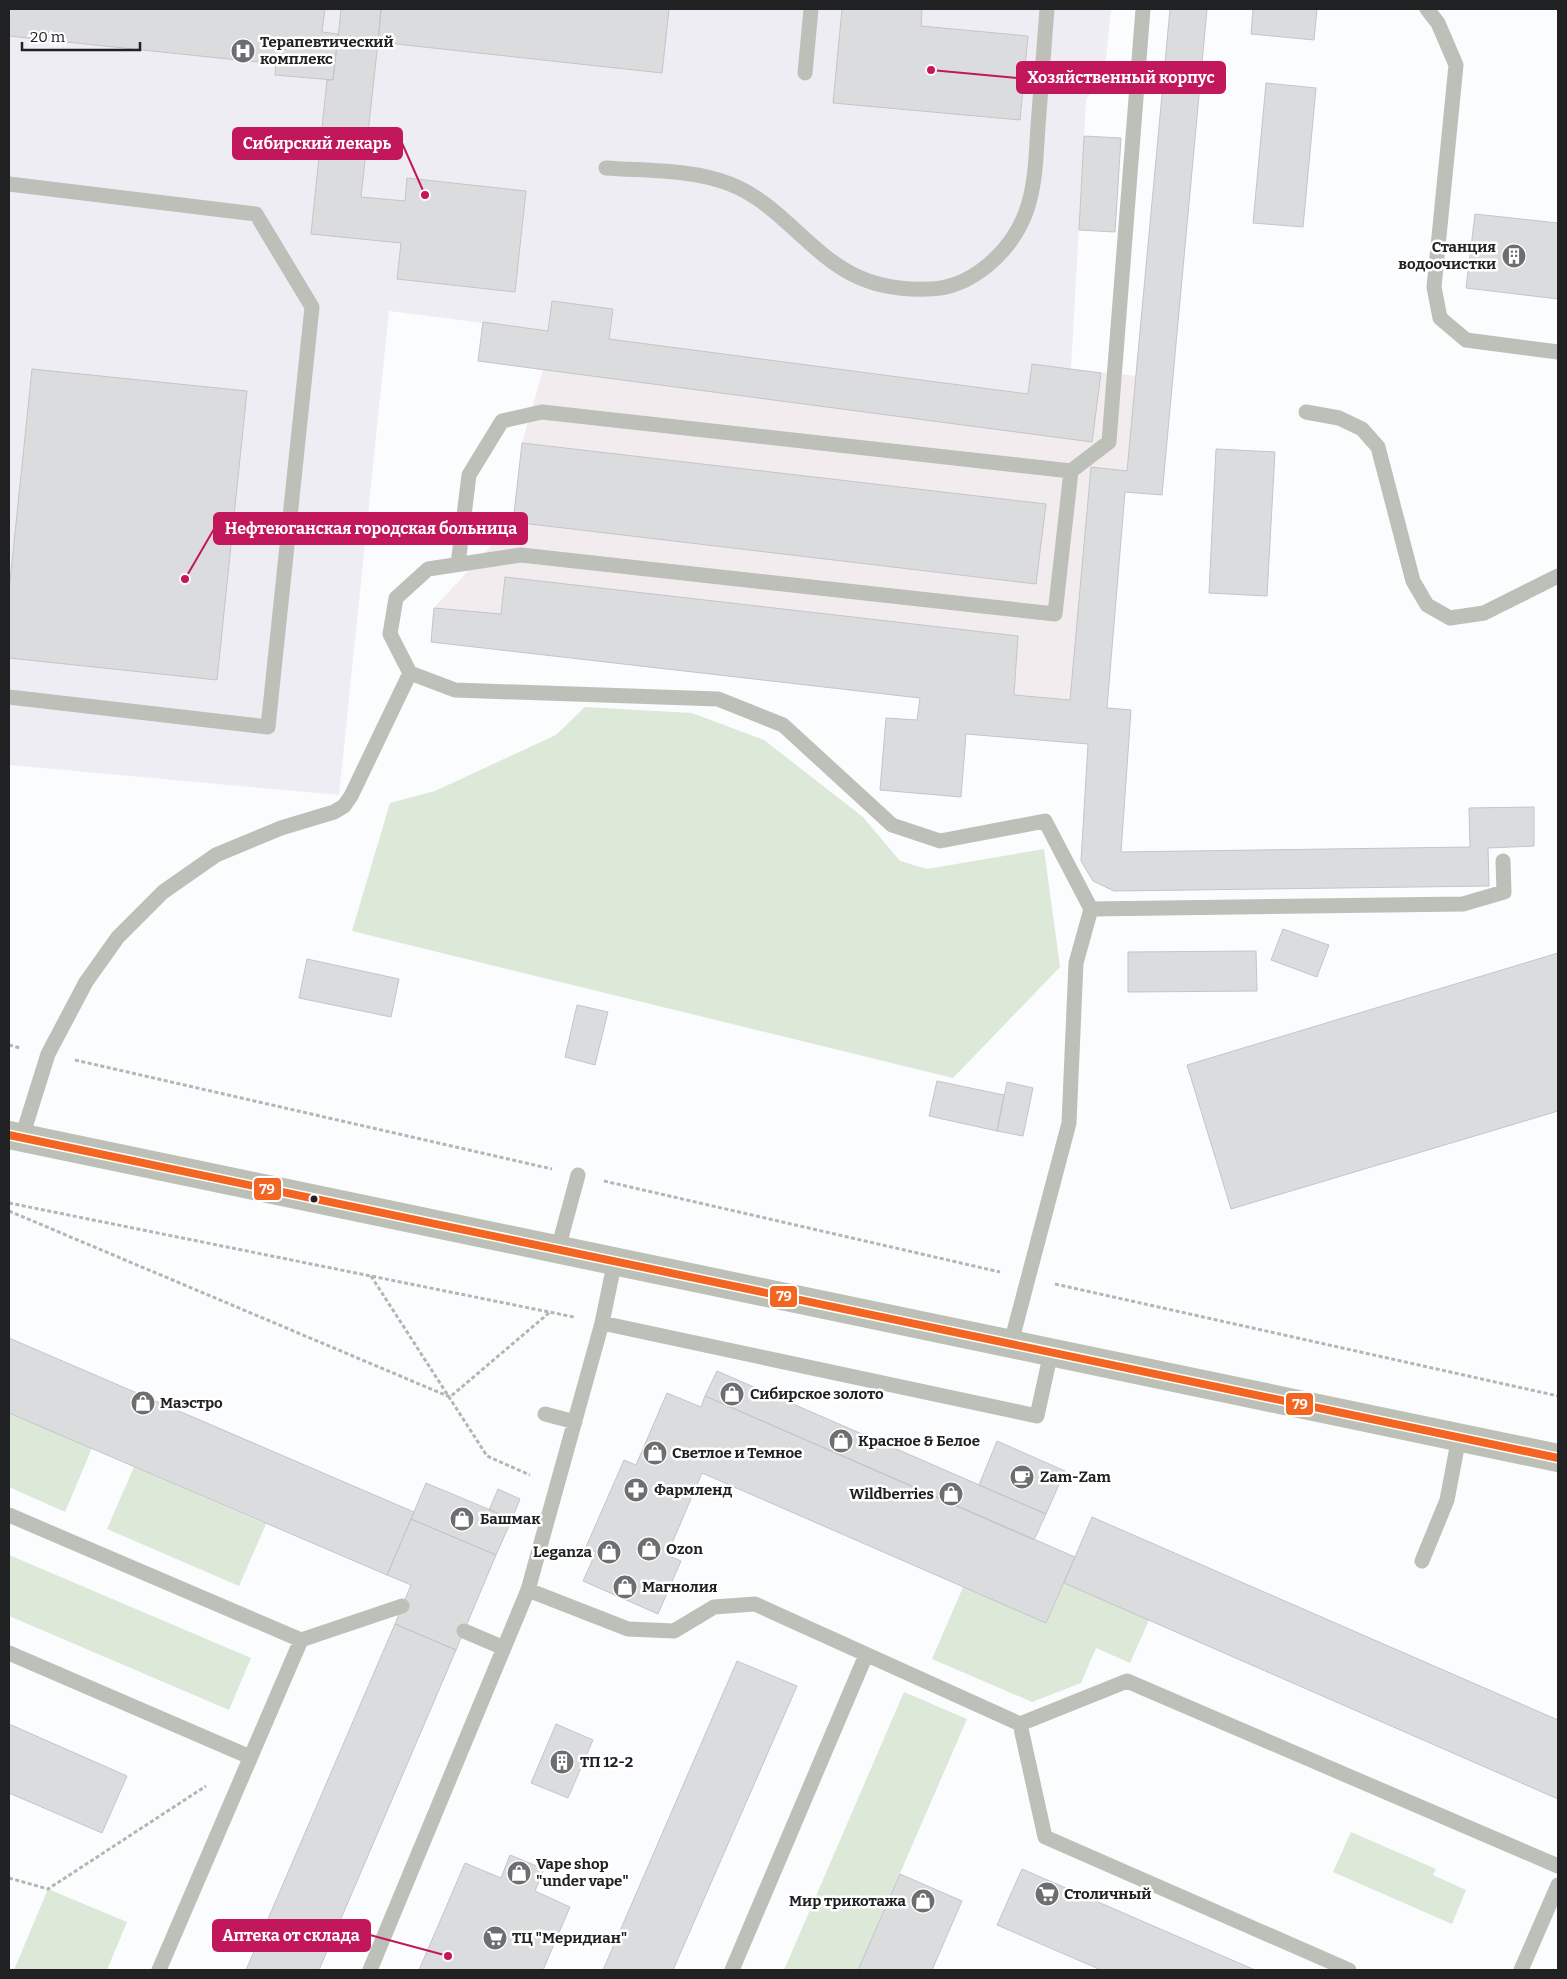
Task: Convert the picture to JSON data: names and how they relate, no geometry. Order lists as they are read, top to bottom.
{
  "places": {
    "hospital": ["Терапевтический комплекс"],
    "other": [
      "Хозяйственный корпус",
      "Сибирский лекарь",
      "Нефтеюганская городская больница",
      "Аптека от склада"
    ],
    "building": ["Станция водоочистки", "ТП 12-2"],
    "shop": [
      "Сибирское золото",
      "Маэстро",
      "Красное & Белое",
      "Светлое и Темное",
      "Wildberries",
      "Башмак",
      "Ozon",
      "Leganza",
      "Магнолия",
      "Vape shop \"under vape\"",
      "Мир трикотажа"
    ],
    "cafe": ["Zam-Zam"],
    "pharmacy": ["Фармленд"],
    "supermarket": ["Столичный", "ТЦ \"Меридиан\""]
  },
  "lines": ["transit line 79"],
  "scale_bar": "20 m"
}
